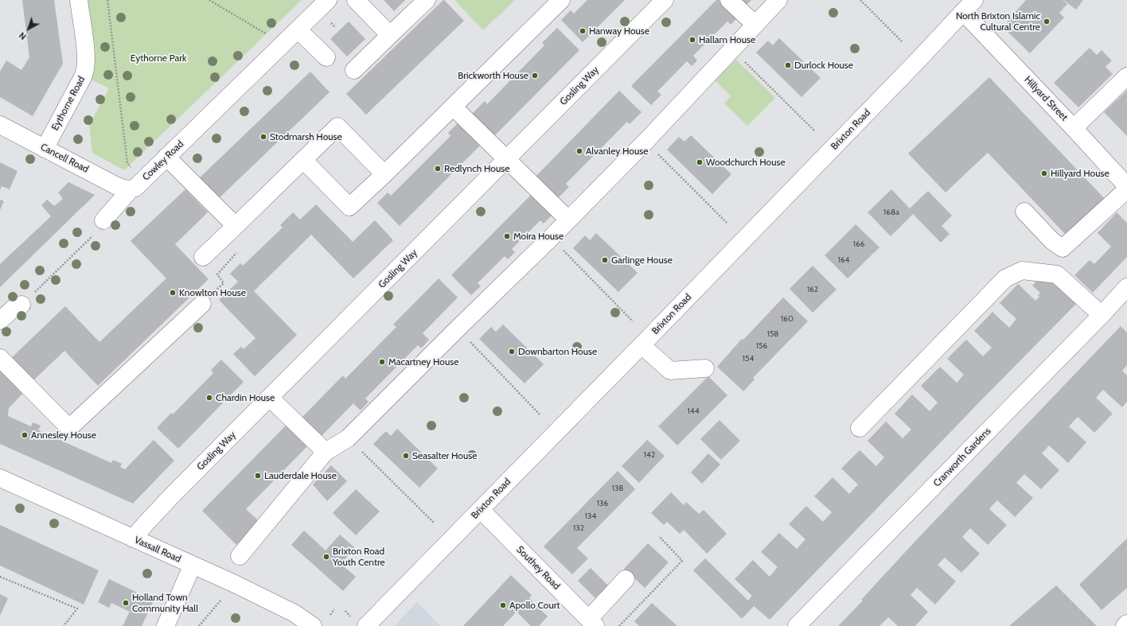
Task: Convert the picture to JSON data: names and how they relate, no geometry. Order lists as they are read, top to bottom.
{
  "streets": {
    "main road": [
      "Gosling Way",
      "Hillyard Street",
      "Eythorne Road",
      "Brixton Road",
      "Cancell Road",
      "Cowley Road",
      "Cranworth Gardens",
      "Vassall Road",
      "Southey Road"
    ]
  },
  "crossings": [
    ["Gosling Way", "Vassall Road"],
    ["Hillyard Street", "Brixton Road"],
    ["Eythorne Road", "Cancell Road"],
    ["Brixton Road", "Southey Road"],
    ["Cancell Road", "Cowley Road"]
  ],
  "parks": ["Eythorne Park"],
  "places": [
    "North Brixton Islamic Cultural Centre",
    "Hanway House",
    "Hallam House",
    "Durlock House",
    "Brickworth House",
    "Stodmarsh House",
    "Alvanley House",
    "Woodchurch House",
    "Redlynch House",
    "Hillyard House",
    "Moira House",
    "Garlinge House",
    "Knowlton House",
    "Downbarton House",
    "Macartney House",
    "Chardin House",
    "Annesley House",
    "Seasalter House",
    "Lauderdale House",
    "Brixton Road Youth Centre",
    "Holland Town Community Hall",
    "Apollo Court"
  ],
  "house_numbers": [
    "168a",
    "166",
    "164",
    "162",
    "160",
    "158",
    "156",
    "154",
    "144",
    "142",
    "138",
    "136",
    "134",
    "132"
  ],
  "north": "bottom left"
}
